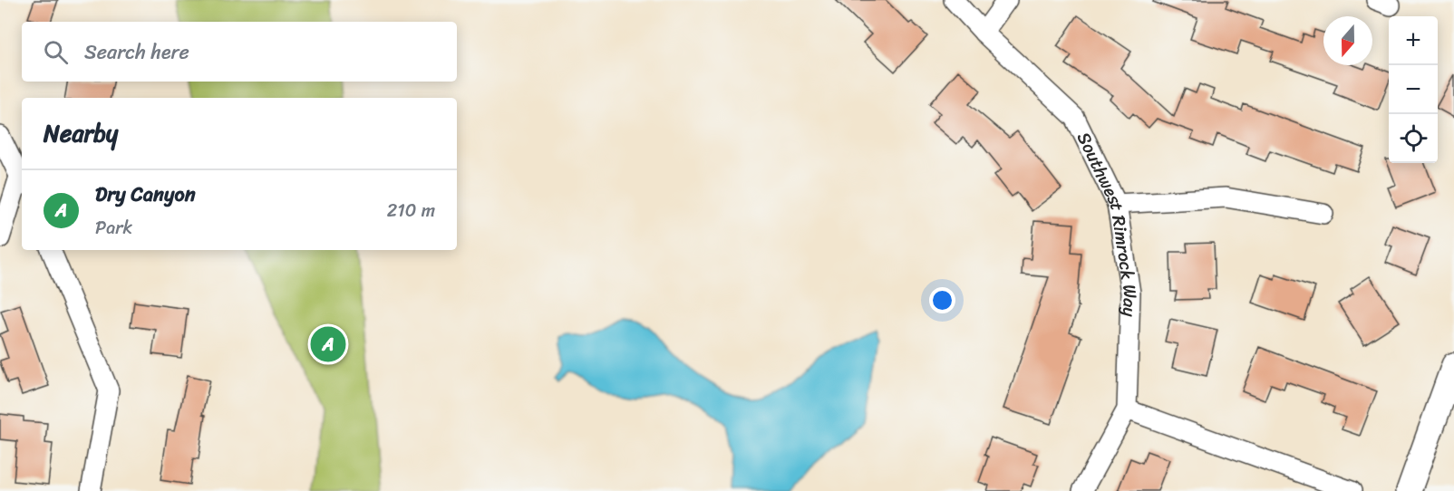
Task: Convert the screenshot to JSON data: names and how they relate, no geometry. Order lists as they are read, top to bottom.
{
  "streets": {
    "street": ["Southwest Rimrock Way"]
  },
  "north": "bottom",
  "page": {
    "map_buttons": ["+", "−"],
    "search": "Search here",
    "heading": "Nearby",
    "list": [
      {
        "mark": "A",
        "name": "Dry Canyon",
        "note": "Park",
        "value": "210 m"
      }
    ],
    "pins": "A"
  }
}
